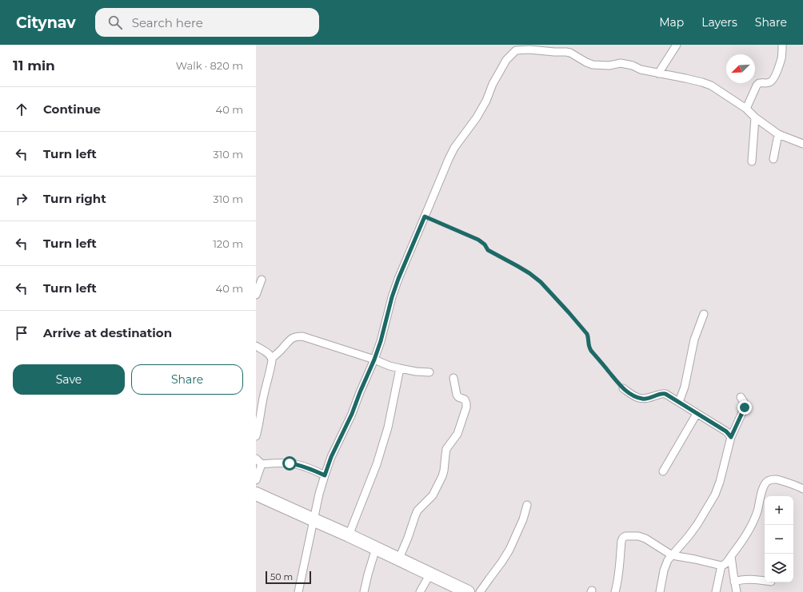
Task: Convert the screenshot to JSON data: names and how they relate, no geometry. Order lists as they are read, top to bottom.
{
  "scale_bar": "50 m",
  "north": "bottom left",
  "page": {
    "header": "Citynav",
    "search": "Search here",
    "nav": ["Map", "Layers", "Share"],
    "heading": ["11 min", "Walk · 820 m"],
    "list": [
      ["Continue", "40 m"],
      ["Turn left", "310 m"],
      ["Turn right", "310 m"],
      ["Turn left", "120 m"],
      ["Turn left", "40 m"],
      "Arrive at destination"
    ],
    "buttons": ["Save", "Share"],
    "map_buttons": ["+", "−"],
    "scale": "50 m"
  }
}
